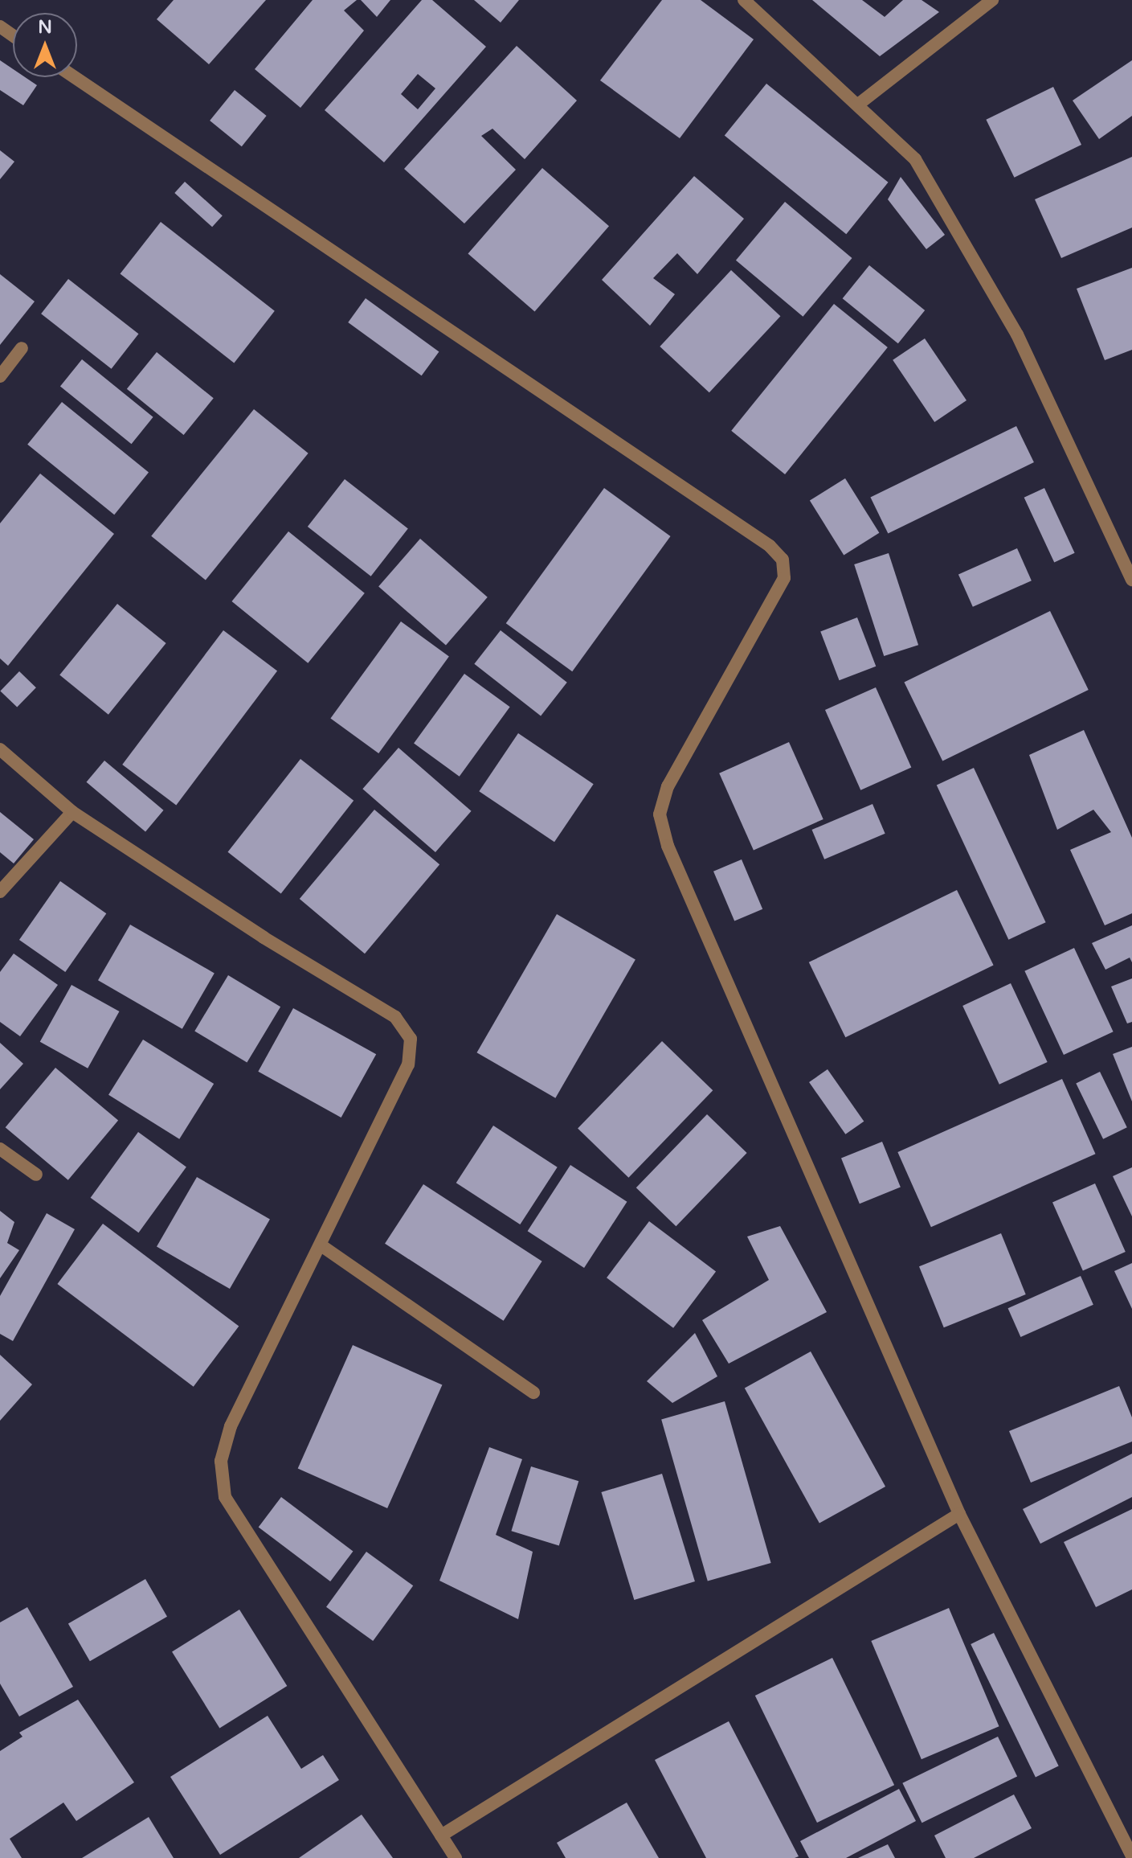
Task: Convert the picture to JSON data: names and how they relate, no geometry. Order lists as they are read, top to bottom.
{
  "north": "top"
}
